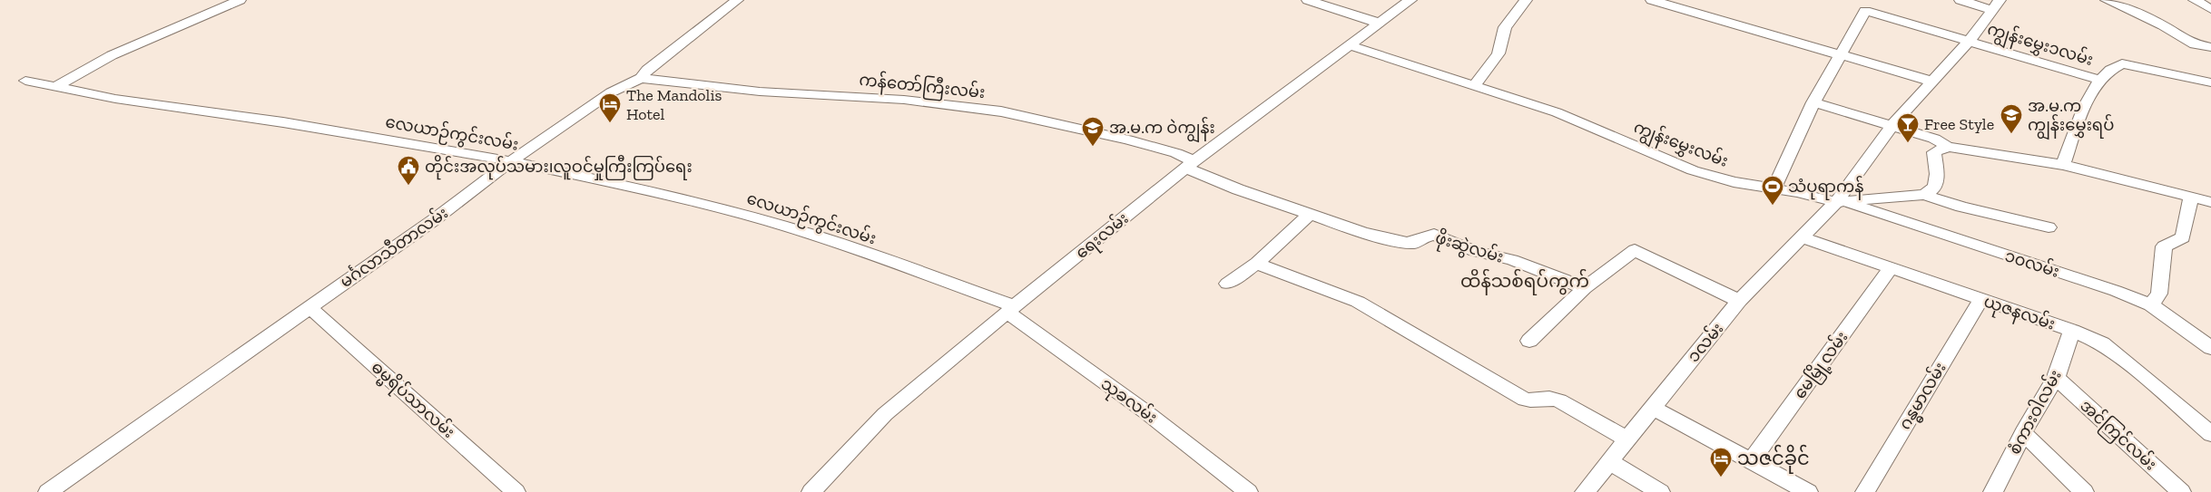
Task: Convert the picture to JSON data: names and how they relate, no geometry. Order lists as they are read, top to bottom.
{
  "streets": {
    "street": [
      "ကျွန်းမွှေး၁လမ်း",
      "ကန်တော်ကြီးလမ်း",
      "လေယာဉ်ကွင်းလမ်း",
      "ကျွန်းမွှေးလမ်း",
      "ရေးလမ်း",
      "မင်္ဂလာသီတာလမ်း",
      "ဖိုးဆွဲလမ်း",
      "၁၀လမ်း",
      "ယုဇနလမ်း",
      "၁လမ်း",
      "မေမြို့လမ်း",
      "ဂန္ဓမာလမ်း",
      "ဓမ္မရိပ်သာလမ်း",
      "သုခလမ်း",
      "စံကားဝါလမ်း",
      "အင်ကြင်လမ်း"
    ]
  },
  "crossings": [
    ["ကန်တော်ကြီးလမ်း", "ရေးလမ်း"],
    ["ကန်တော်ကြီးလမ်း", "မင်္ဂလာသီတာလမ်း"],
    ["ကန်တော်ကြီးလမ်း", "ဖိုးဆွဲလမ်း"],
    ["လေယာဉ်ကွင်းလမ်း", "ရေးလမ်း"],
    ["လေယာဉ်ကွင်းလမ်း", "မင်္ဂလာသီတာလမ်း"],
    ["လေယာဉ်ကွင်းလမ်း", "သုခလမ်း"],
    ["ကျွန်းမွှေးလမ်း", "ရေးလမ်း"],
    ["ကျွန်းမွှေးလမ်း", "၁၀လမ်း"],
    ["ကျွန်းမွှေးလမ်း", "၁လမ်း"],
    ["ရေးလမ်း", "ဖိုးဆွဲလမ်း"],
    ["ရေးလမ်း", "သုခလမ်း"],
    ["မင်္ဂလာသီတာလမ်း", "ဓမ္မရိပ်သာလမ်း"],
    ["၁၀လမ်း", "၁လမ်း"],
    ["ယုဇနလမ်း", "၁လမ်း"],
    ["ယုဇနလမ်း", "မေမြို့လမ်း"],
    ["ယုဇနလမ်း", "ဂန္ဓမာလမ်း"],
    ["ယုဇနလမ်း", "စံကားဝါလမ်း"],
    ["စံကားဝါလမ်း", "အင်ကြင်လမ်း"]
  ],
  "districts": ["ထိန်သစ်ရပ်ကွက်"],
  "places": {
    "hotel": ["The Mandolis Hotel", "သဇင်ခိုင်"],
    "school or university": ["အ.မ.က ကျွန်းမွှေးရပ်", "အ.မ.က ဝဲကျွန်း"],
    "bar": ["Free Style"],
    "public building": ["တိုင်းအလုပ်သမား၊လူဝင်မှုကြီးကြပ်ရေး"],
    "sports": ["သံပုရာကန်"]
  }
}
